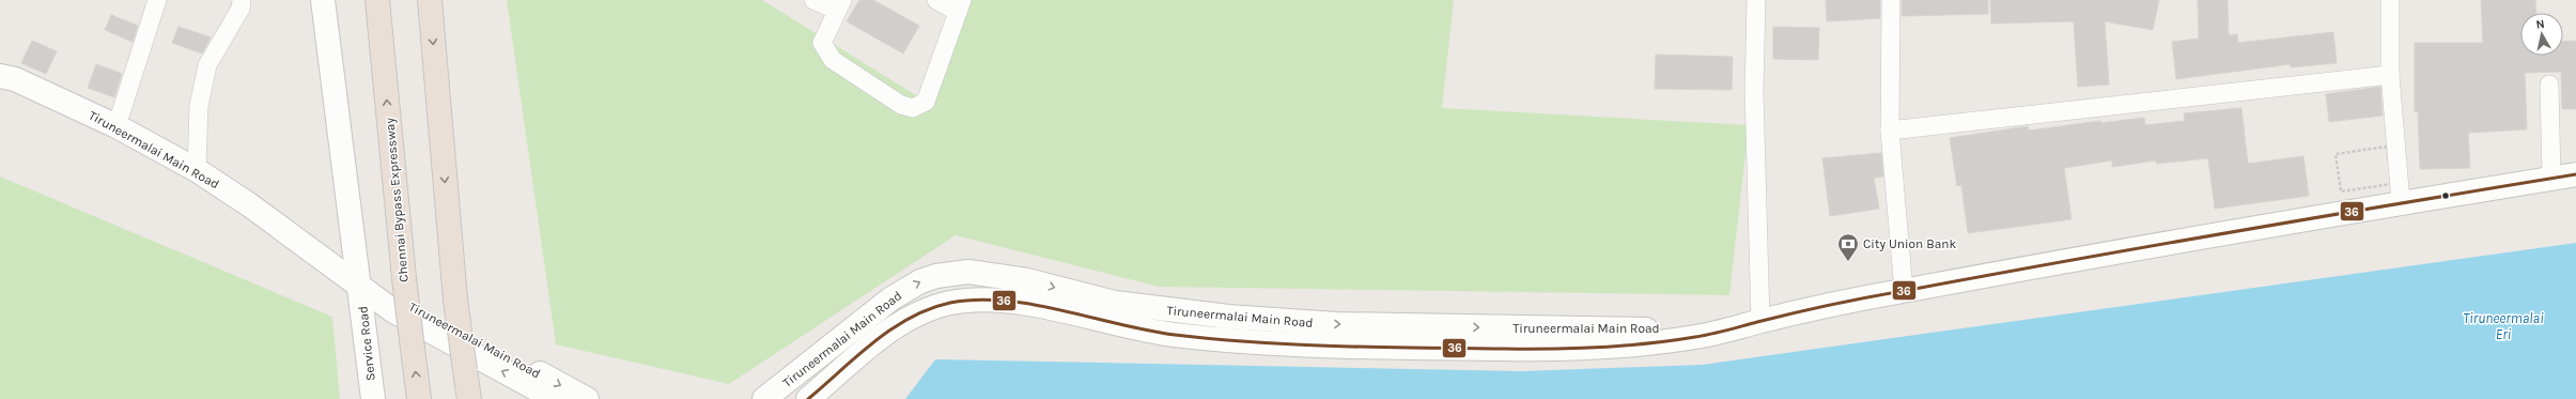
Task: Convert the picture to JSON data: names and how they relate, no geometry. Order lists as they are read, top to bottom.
{
  "streets": {
    "highway": ["Chennai Bypass Expressway"],
    "main road": ["Tiruneermalai Main Road", "Service Road"]
  },
  "crossings": [
    ["Tiruneermalai Main Road", "Service Road"]
  ],
  "water": ["Tiruneermalai Eri"],
  "places": {
    "bank": ["City Union Bank"]
  },
  "lines": ["transit line 36"],
  "north": "top"
}
